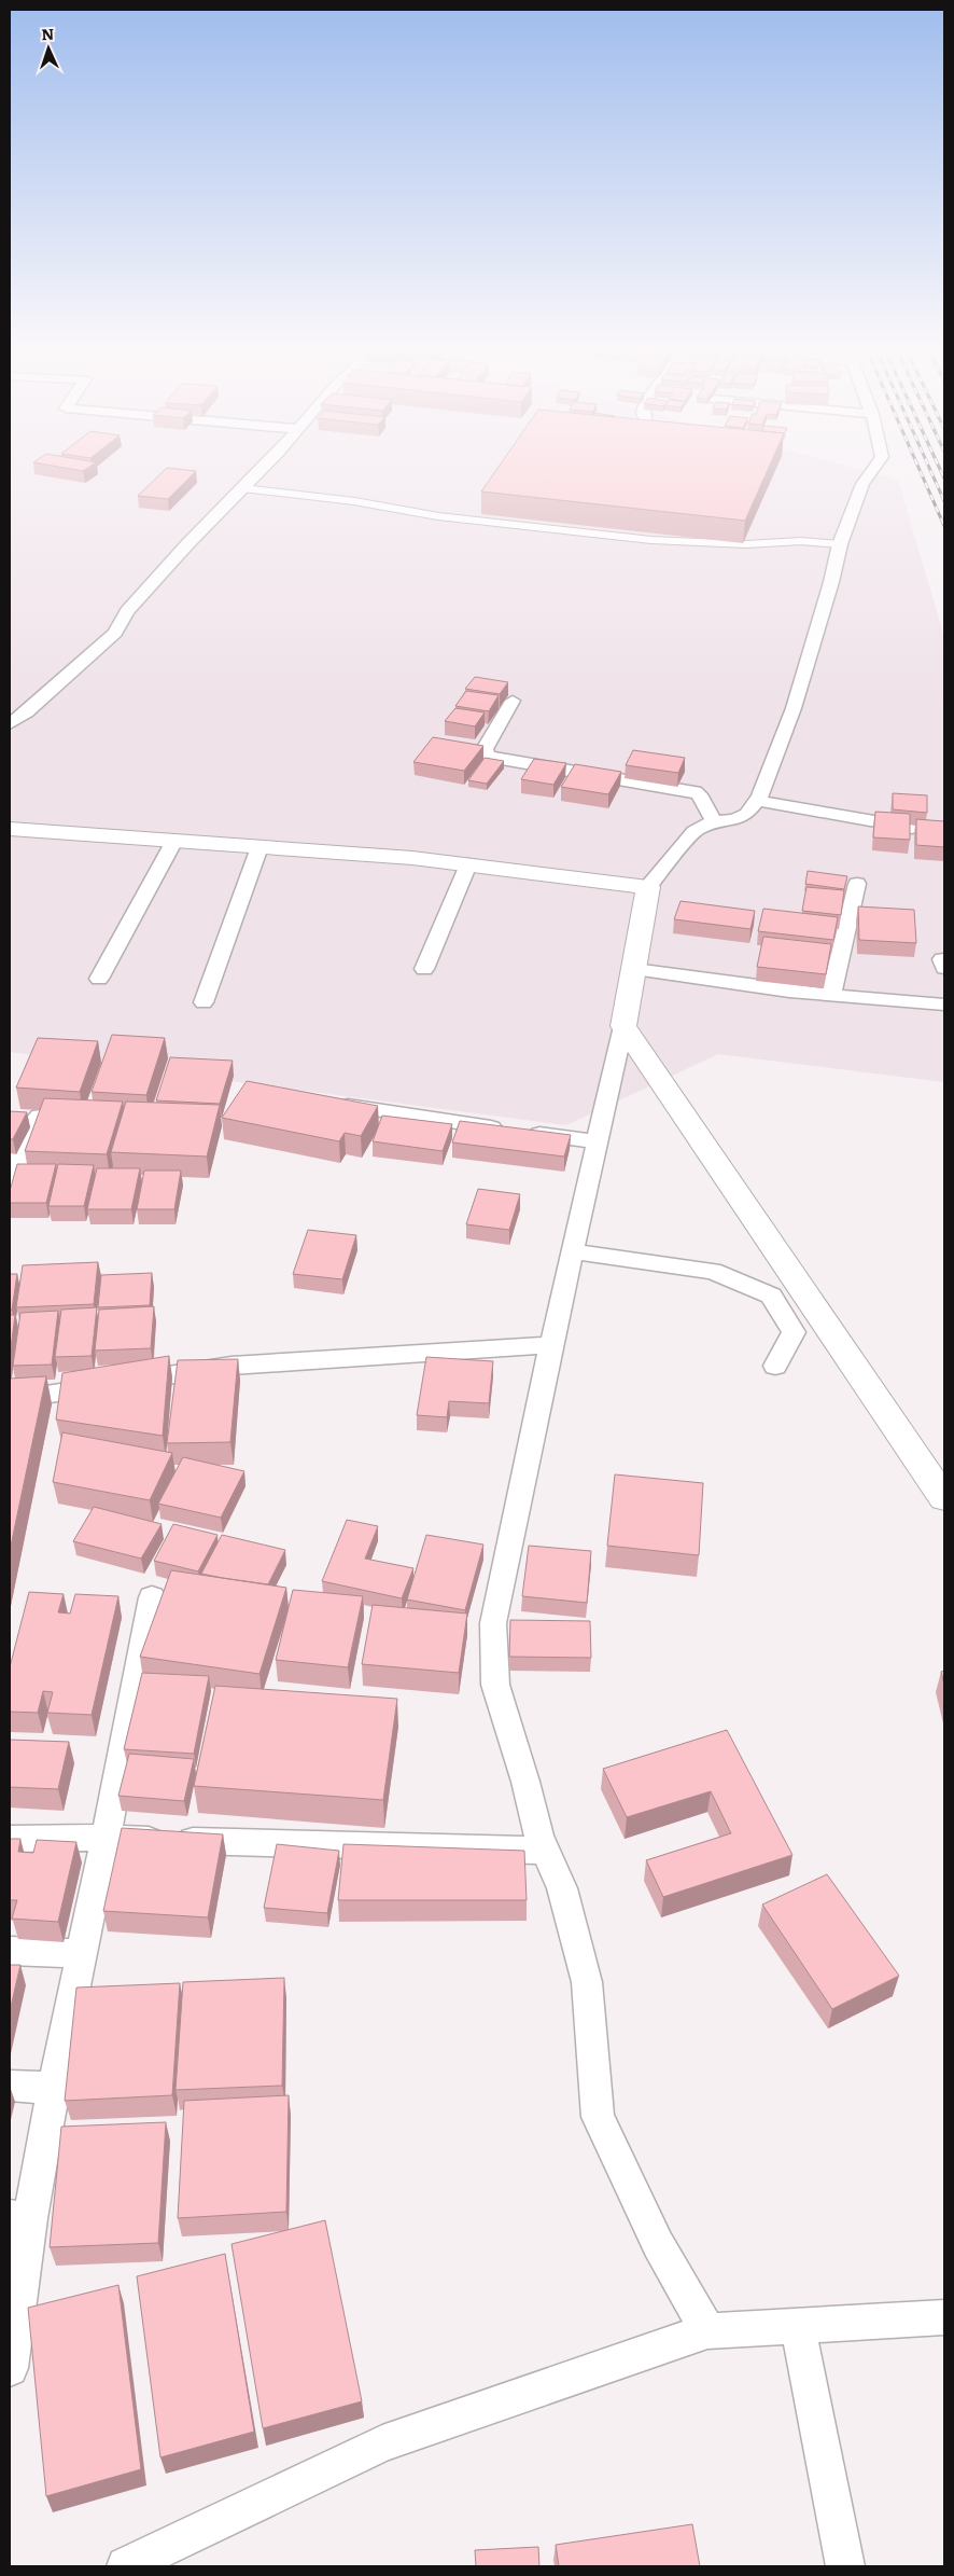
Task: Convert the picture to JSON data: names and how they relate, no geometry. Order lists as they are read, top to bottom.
{
  "north": "top"
}
